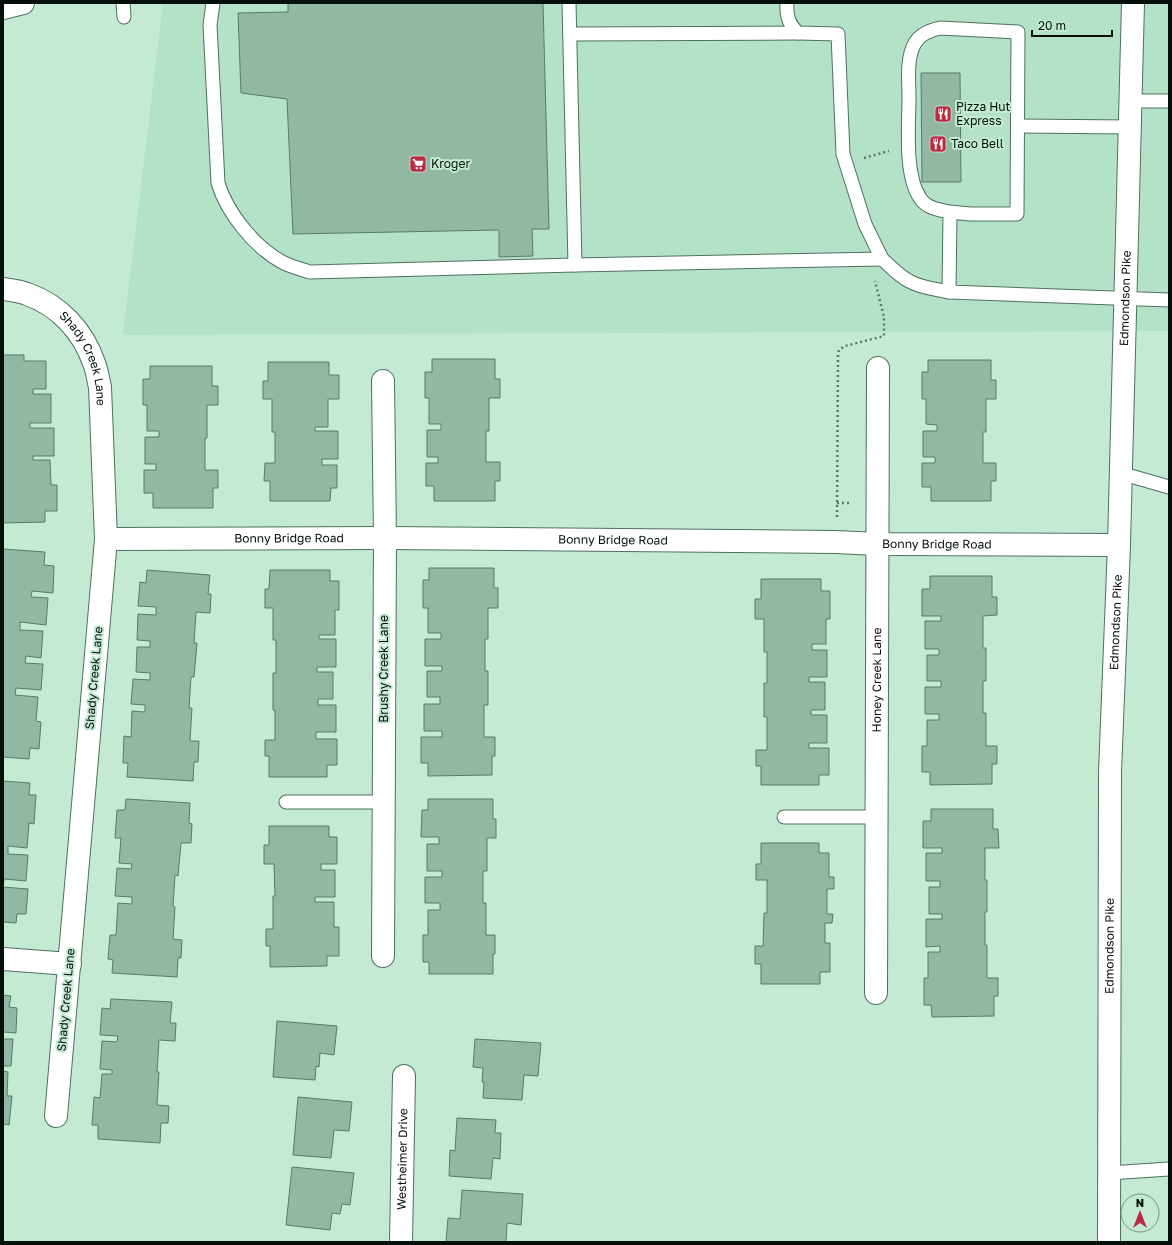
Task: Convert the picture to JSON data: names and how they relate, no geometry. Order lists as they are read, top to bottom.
{
  "streets": {
    "street": [
      "Edmondson Pike",
      "Shady Creek Lane",
      "Bonny Bridge Road",
      "Brushy Creek Lane",
      "Honey Creek Lane",
      "Westheimer Drive"
    ]
  },
  "crossings": [
    ["Edmondson Pike", "Bonny Bridge Road"],
    ["Shady Creek Lane", "Bonny Bridge Road"],
    ["Bonny Bridge Road", "Brushy Creek Lane"],
    ["Bonny Bridge Road", "Honey Creek Lane"]
  ],
  "places": {
    "restaurant": ["Pizza Hut Express", "Taco Bell"],
    "supermarket": ["Kroger"]
  },
  "scale_bar": "20 m",
  "north": "top"
}
